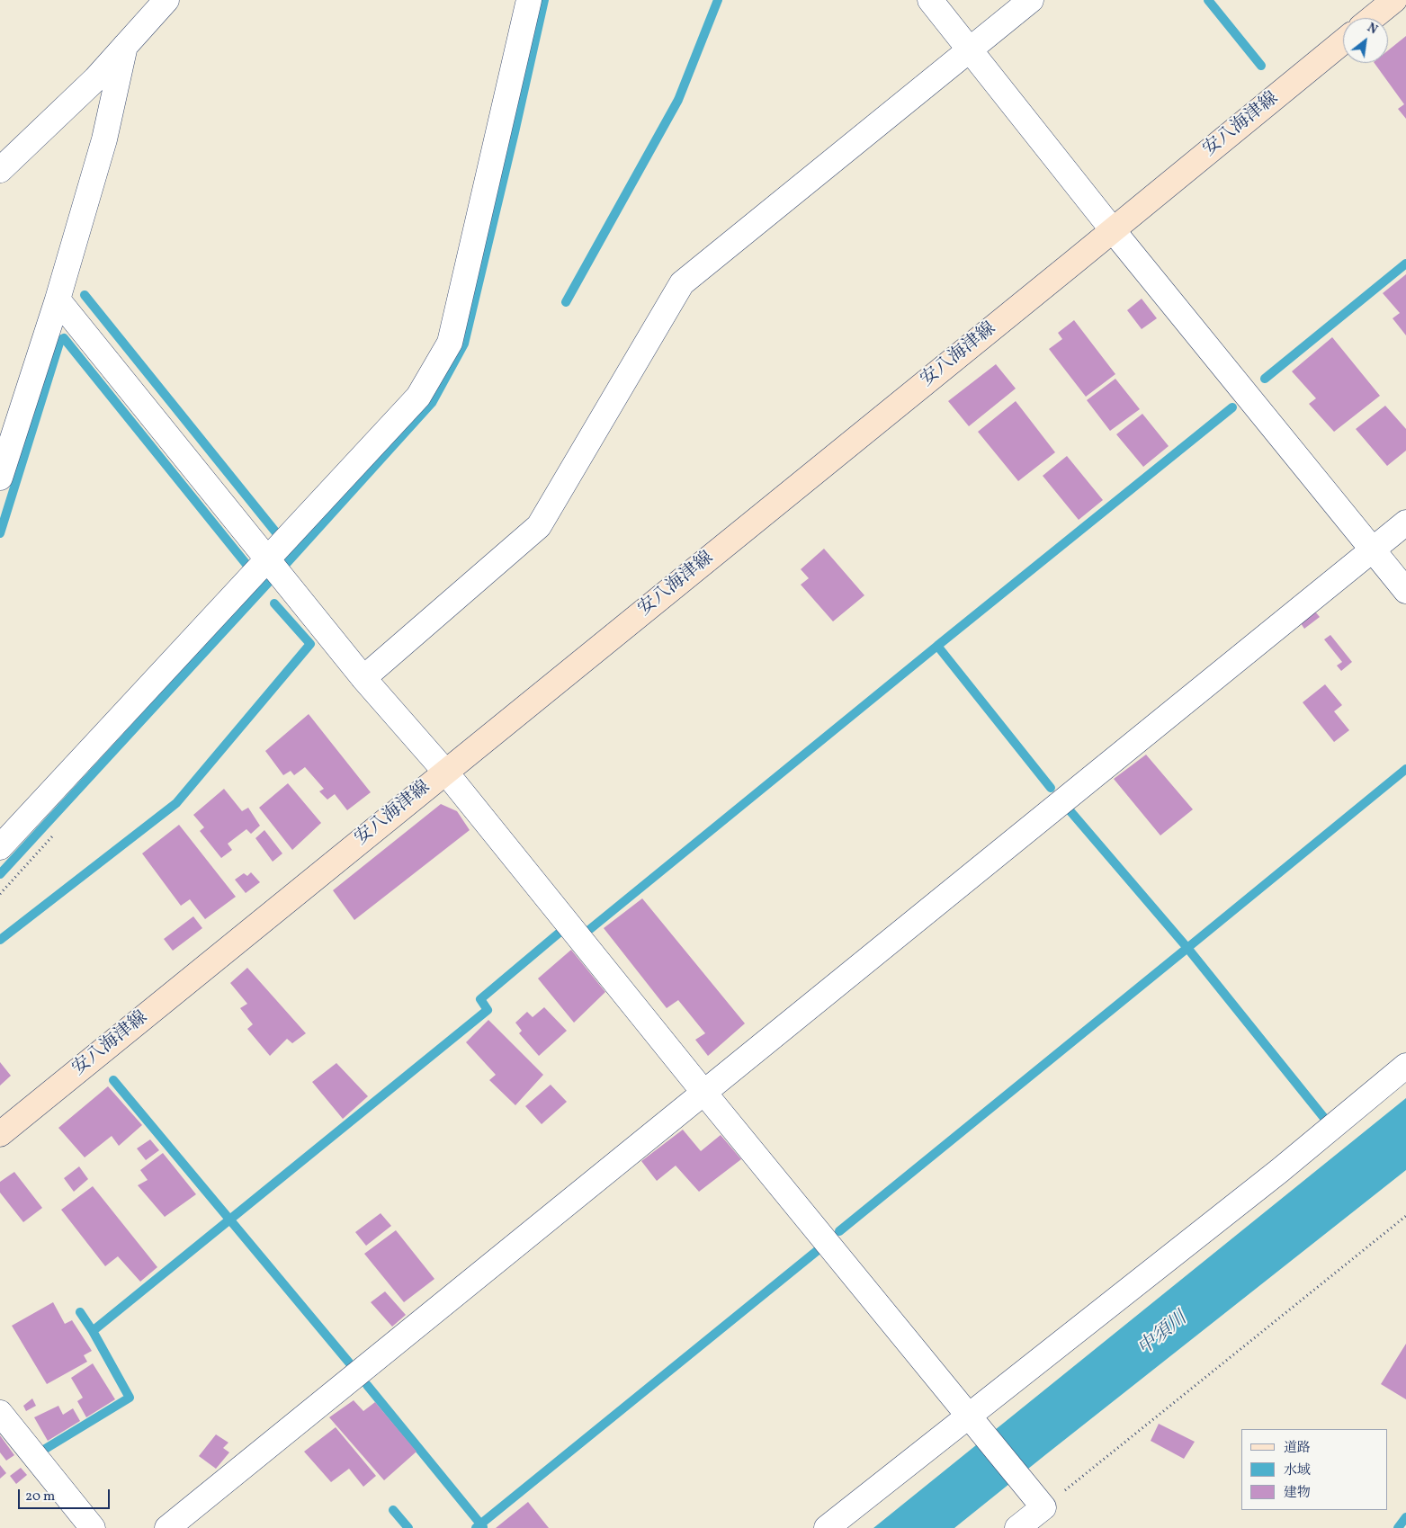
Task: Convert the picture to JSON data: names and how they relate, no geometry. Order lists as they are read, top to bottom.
{
  "streets": {
    "main road": ["安八海津線"]
  },
  "water": ["中須川"],
  "legend": ["道路", "水域", "建物"],
  "scale_bar": "20 m",
  "north": "top right"
}
